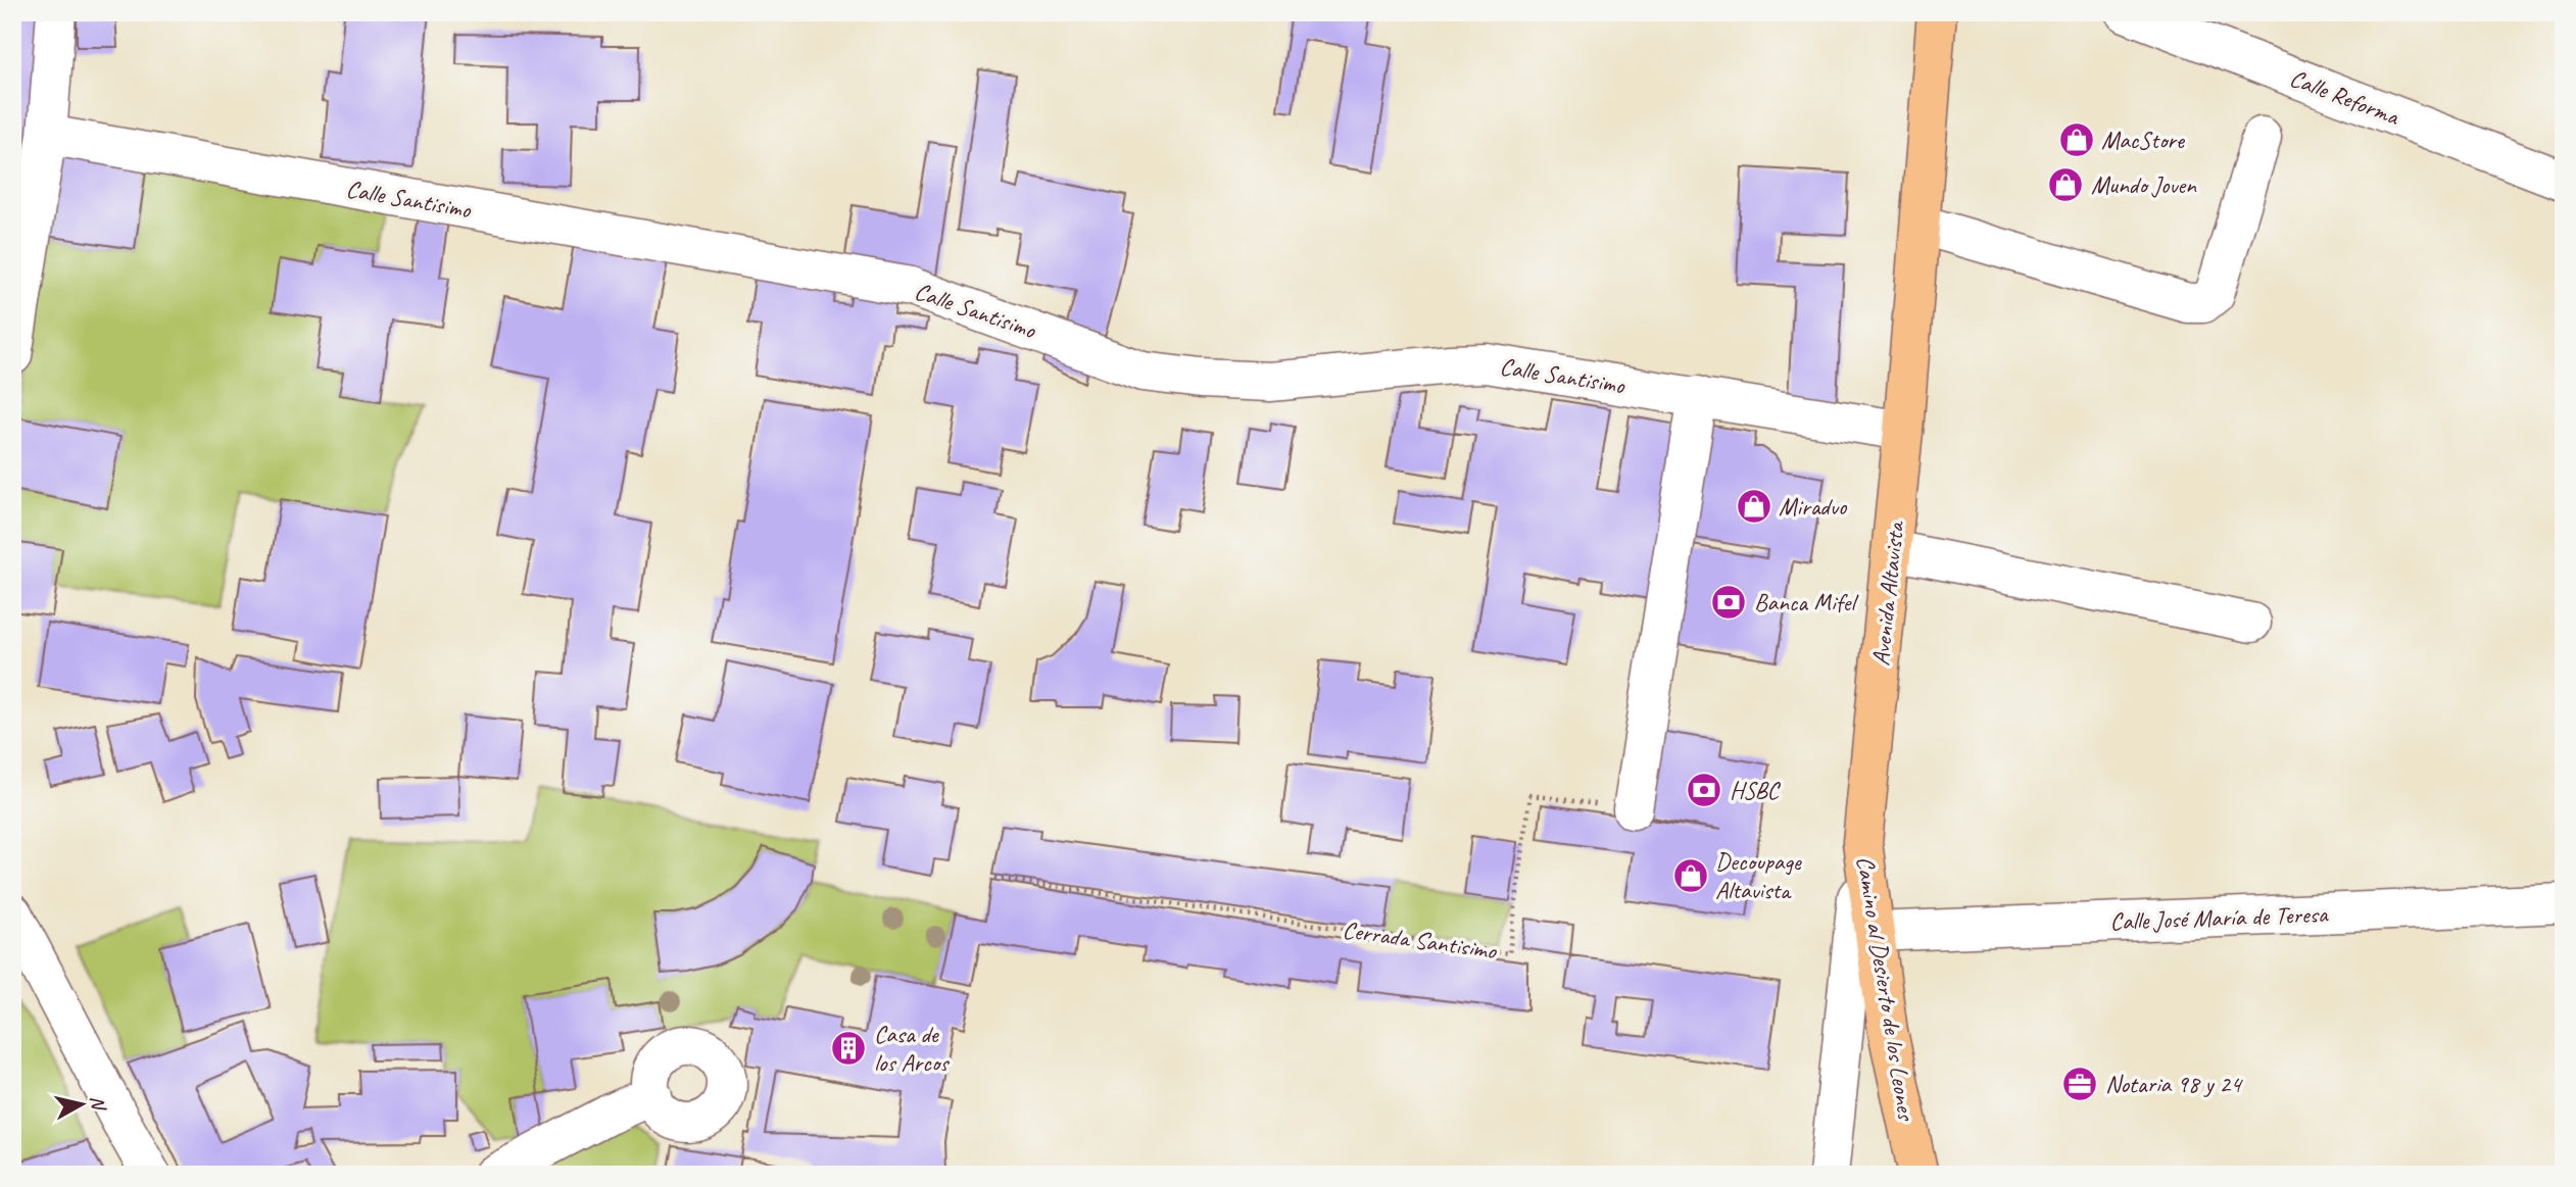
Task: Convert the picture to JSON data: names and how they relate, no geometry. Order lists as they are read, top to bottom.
{
  "streets": {
    "main road": ["Avenida Altavista", "Camino al Desierto de los Leones"],
    "street": ["Calle Reforma", "Calle Santisimo", "Calle José María de Teresa"],
    "path": ["Cerrada Santisimo"]
  },
  "crossings": [
    ["Calle Santisimo", "Avenida Altavista"],
    ["Avenida Altavista", "Camino al Desierto de los Leones"],
    ["Calle José María de Teresa", "Camino al Desierto de los Leones"]
  ],
  "places": {
    "shop": [
      "MacStore",
      "Mundo Joven",
      "Miradvo",
      "Decoupage Altavista"
    ],
    "bank": ["Banca Mifel", "HSBC"],
    "building": ["Casa de los Arcos"],
    "office": ["Notaria 98 y 24"]
  },
  "north": "right"
}
